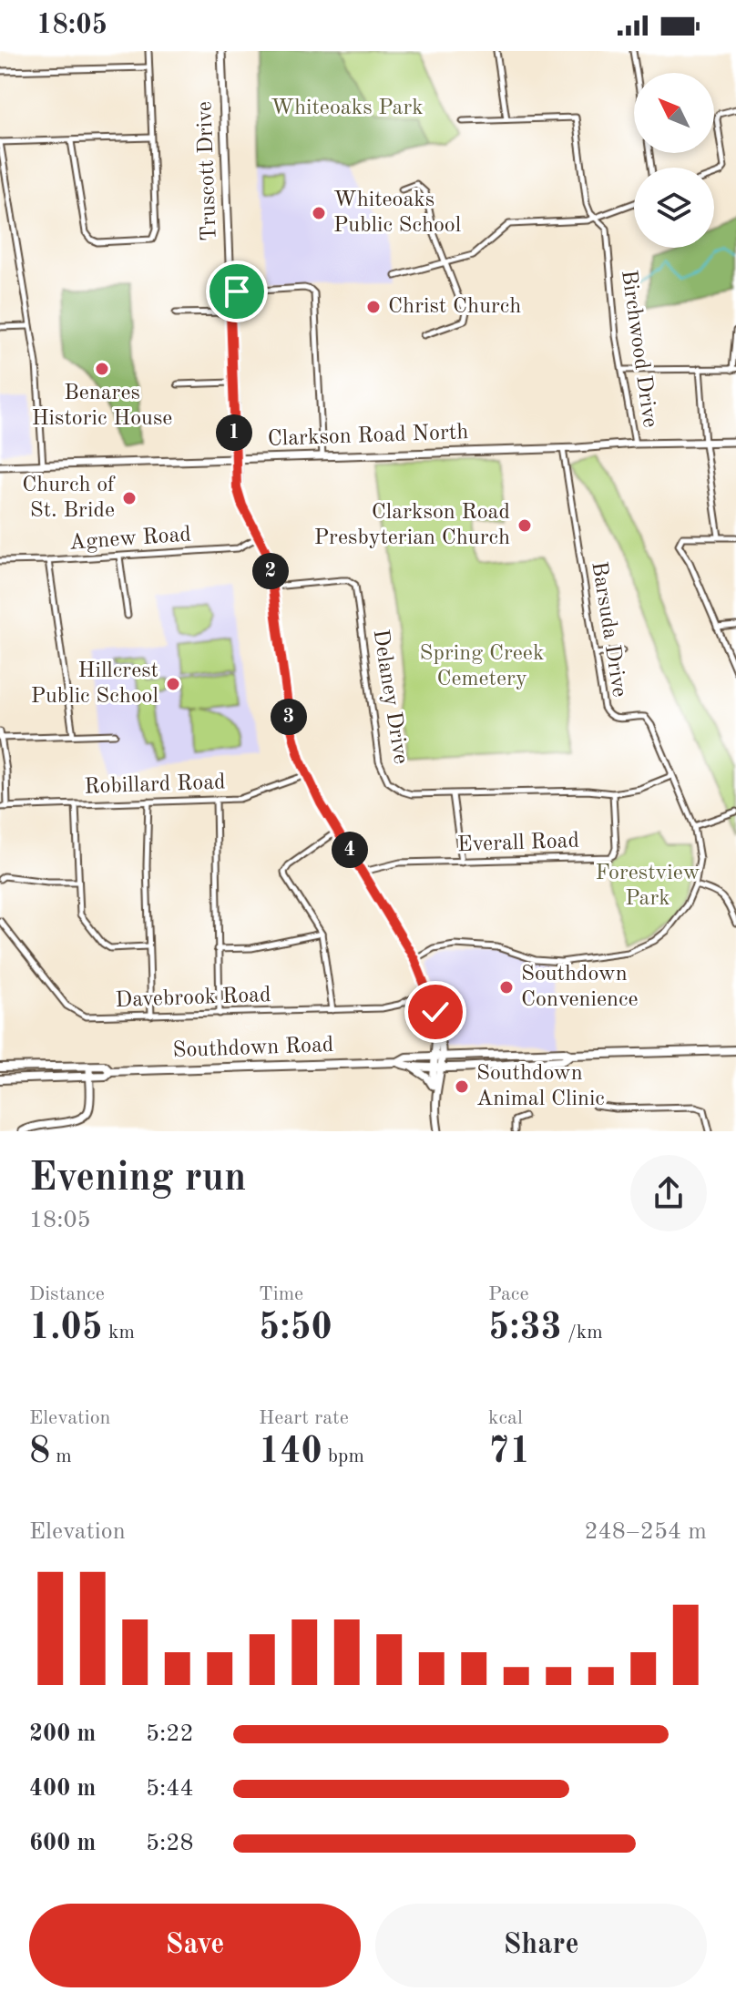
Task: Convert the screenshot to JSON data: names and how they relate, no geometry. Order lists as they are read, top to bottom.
{
  "streets": {
    "main road": ["Southdown Road"],
    "street": [
      "Truscott Drive",
      "Birchwood Drive",
      "Clarkson Road North",
      "Agnew Road",
      "Barsuda Drive",
      "Delaney Drive",
      "Robillard Road",
      "Everall Road",
      "Davebrook Road"
    ]
  },
  "crossings": [
    ["Truscott Drive", "Clarkson Road North"],
    ["Truscott Drive", "Agnew Road"],
    ["Truscott Drive", "Barsuda Drive"],
    ["Truscott Drive", "Delaney Drive"],
    ["Truscott Drive", "Robillard Road"],
    ["Truscott Drive", "Everall Road"],
    ["Truscott Drive", "Davebrook Road"],
    ["Truscott Drive", "Southdown Road"],
    ["Birchwood Drive", "Clarkson Road North"],
    ["Clarkson Road North", "Barsuda Drive"],
    ["Barsuda Drive", "Delaney Drive"],
    ["Delaney Drive", "Everall Road"]
  ],
  "parks": ["Whiteoaks Park", "Spring Creek Cemetery", "Forestview Park"],
  "places": [
    "Whiteoaks Public School",
    "Christ Church",
    "Benares Historic House",
    "Church of St. Bride",
    "Clarkson Road Presbyterian Church",
    "Hillcrest Public School",
    "Southdown Convenience",
    "Southdown Animal Clinic"
  ],
  "north": "top left",
  "page": {
    "status": "18:05",
    "pins": [
      "1",
      "2",
      "3",
      "4"
    ],
    "heading": ["Evening run", "18:05"],
    "stats": [
      ["Distance", "1.05 km"],
      ["Time", "5:50"],
      ["Pace", "5:33 /km"],
      ["Elevation", "8 m"],
      ["Heart rate", "140 bpm"],
      ["kcal", "71"]
    ],
    "chart": ["Elevation", "248–254 m"],
    "list": [
      {
        "name": "200 m",
        "note": "5:22"
      },
      {
        "name": "400 m",
        "note": "5:44"
      },
      {
        "name": "600 m",
        "note": "5:28"
      }
    ],
    "buttons": ["Save", "Share"]
  }
}
